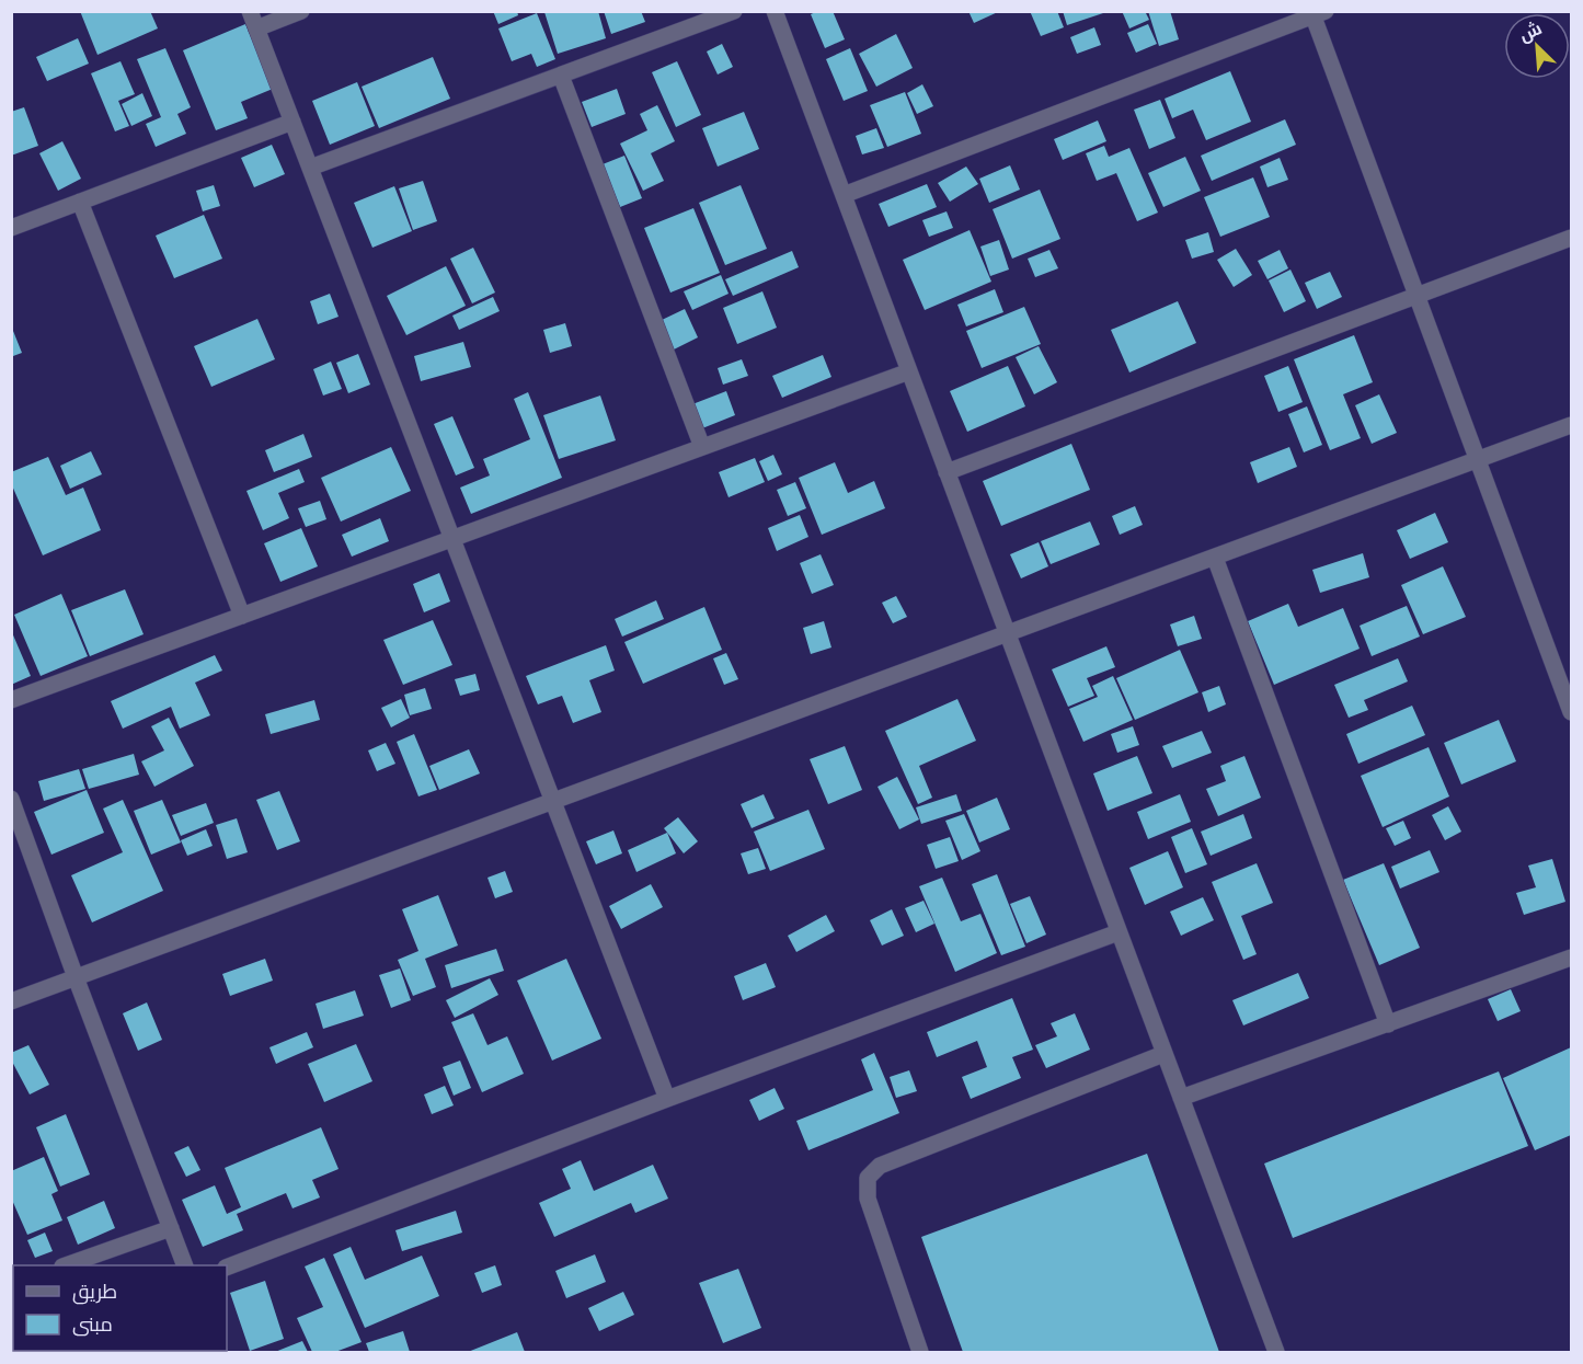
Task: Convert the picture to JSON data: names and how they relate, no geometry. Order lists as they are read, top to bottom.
{
  "legend": ["طريق", "مبنى"],
  "north": "top left"
}
